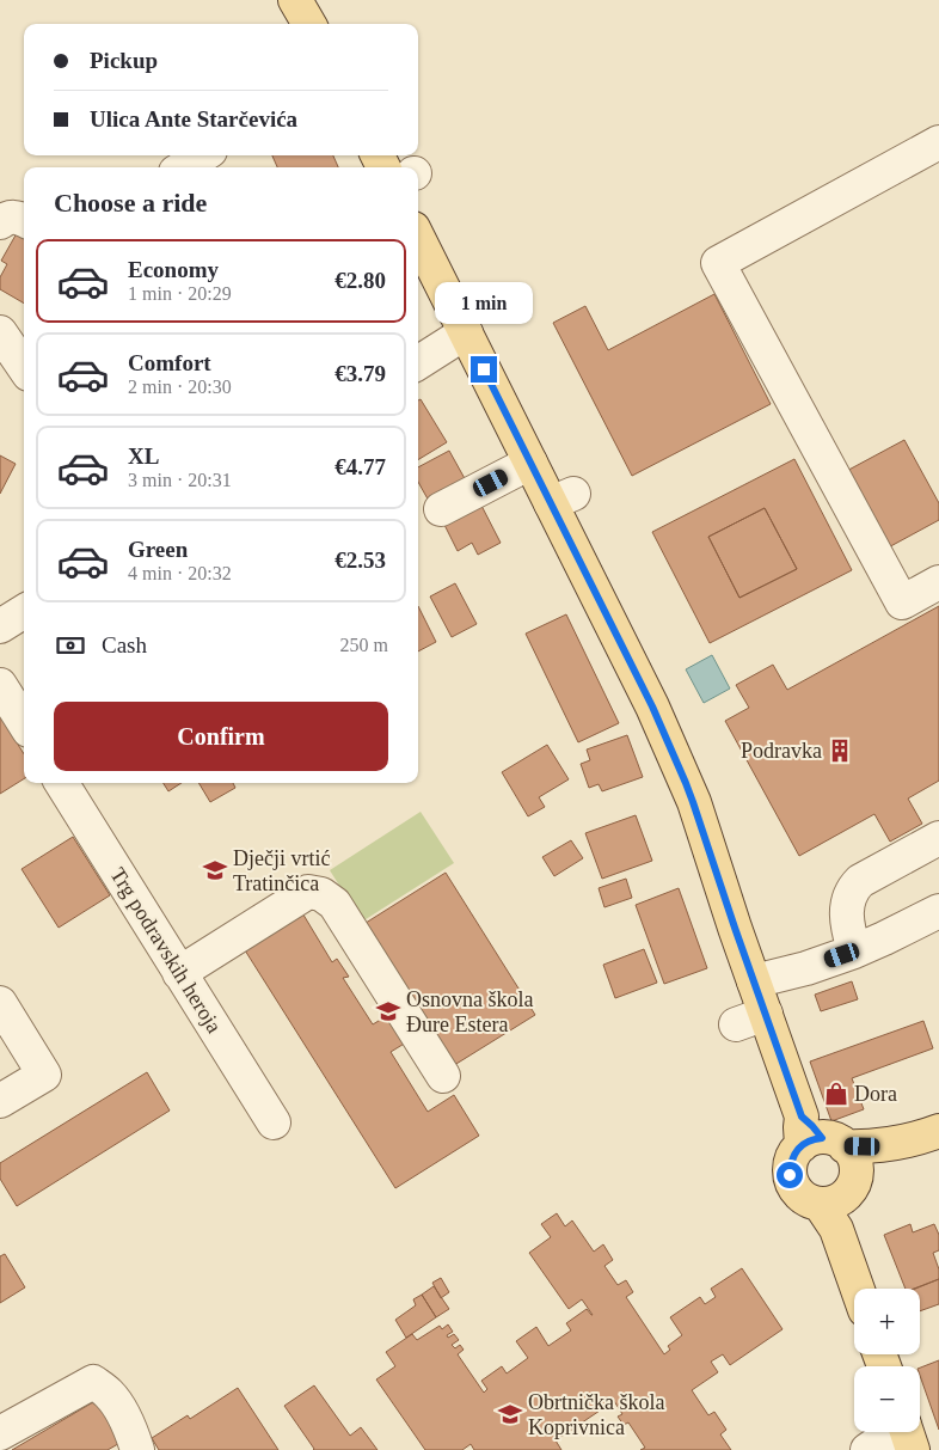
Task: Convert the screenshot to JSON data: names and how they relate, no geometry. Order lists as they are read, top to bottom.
{
  "streets": {
    "street": ["Trg podravskih heroja"]
  },
  "places": {
    "building": ["Podravka"],
    "school or university": ["Dječji vrtić Tratinčica", "Osnovna škola Đure Estera", "Obrtnička škola Koprivnica"],
    "shop": ["Dora"]
  },
  "page": {
    "banner": ["Pickup", "Ulica Ante Starčevića"],
    "heading": "Choose a ride",
    "list": [
      {
        "name": "Economy",
        "note": "1 min · 20:29",
        "value": "€2.80"
      },
      {
        "name": "Comfort",
        "note": "2 min · 20:30",
        "value": "€3.79"
      },
      {
        "name": "XL",
        "note": "3 min · 20:31",
        "value": "€4.77"
      },
      {
        "name": "Green",
        "note": "4 min · 20:32",
        "value": "€2.53"
      }
    ],
    "bubble": "1 min",
    "pay": ["Cash", "250 m"],
    "buttons": "Confirm",
    "map_buttons": ["+", "−"]
  }
}
